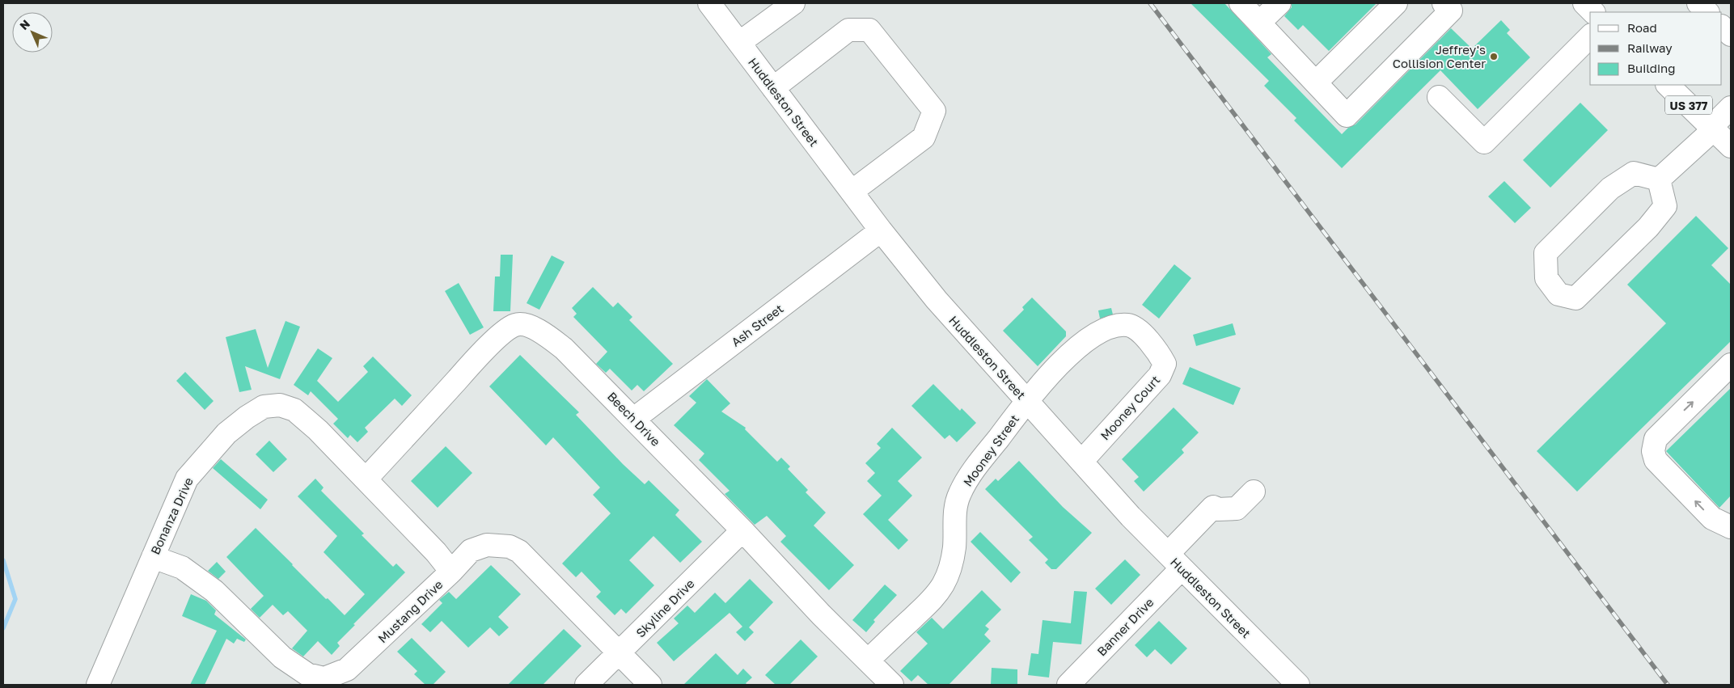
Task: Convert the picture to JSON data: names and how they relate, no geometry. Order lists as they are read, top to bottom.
{
  "streets": {
    "street": [
      "Huddleston Street",
      "US 377",
      "Ash Street",
      "Mooney Court",
      "Beech Drive",
      "Mooney Street",
      "Bonanza Drive",
      "Skyline Drive",
      "Mustang Drive",
      "Banner Drive"
    ]
  },
  "crossings": [
    ["Huddleston Street", "Ash Street"],
    ["Huddleston Street", "Mooney Court"],
    ["Huddleston Street", "Mooney Street"],
    ["Huddleston Street", "Banner Drive"],
    ["Ash Street", "Beech Drive"],
    ["Mooney Court", "Mooney Street"],
    ["Beech Drive", "Mooney Street"],
    ["Beech Drive", "Bonanza Drive"],
    ["Beech Drive", "Skyline Drive"],
    ["Bonanza Drive", "Mustang Drive"],
    ["Skyline Drive", "Mustang Drive"]
  ],
  "places": ["Jeffrey's Collision Center"],
  "legend": ["Road", "Railway", "Building"],
  "north": "top left"
}
